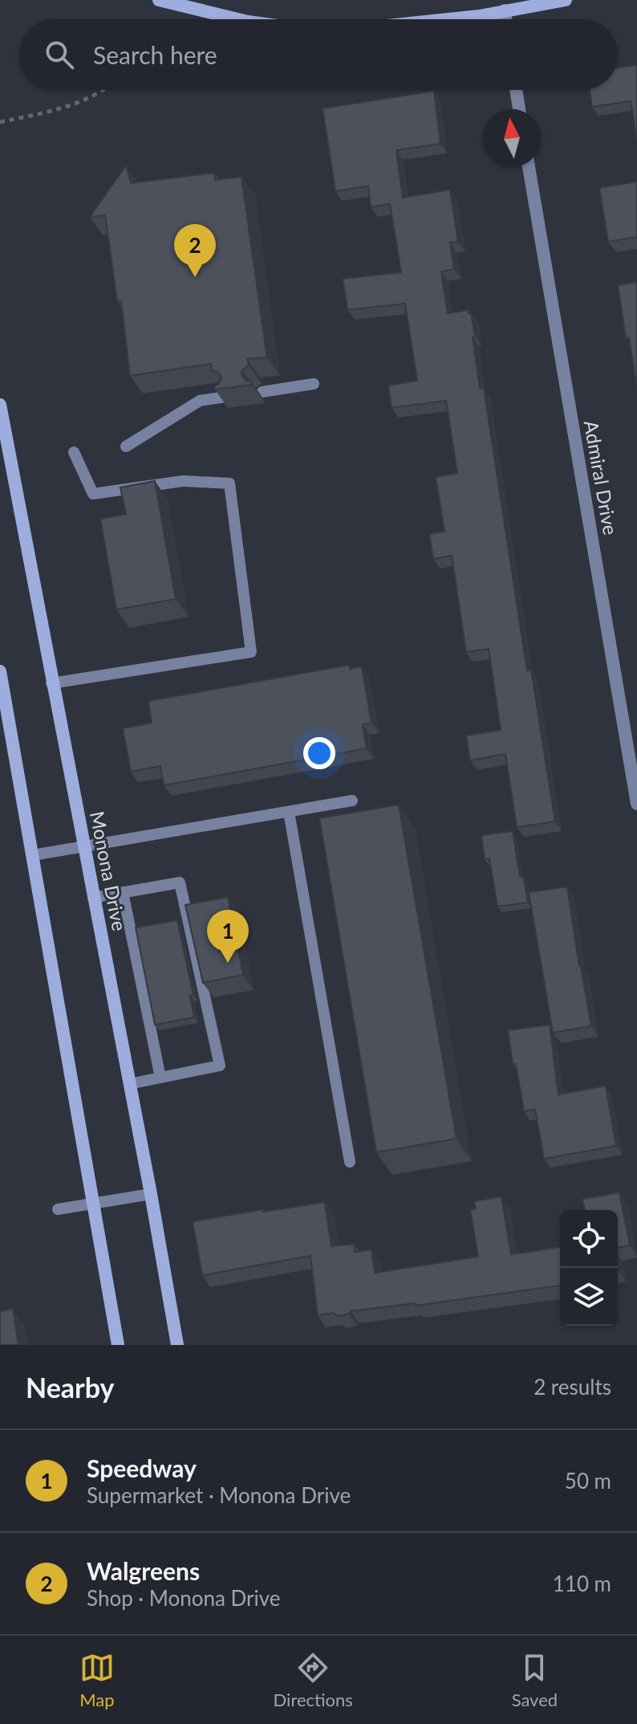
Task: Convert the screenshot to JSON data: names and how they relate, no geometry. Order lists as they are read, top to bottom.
{
  "streets": {
    "street": ["Admiral Drive", "Monona Drive"]
  },
  "north": "top",
  "page": {
    "search": "Search here",
    "pins": ["2", "1"],
    "heading": ["Nearby", "2 results"],
    "list": [
      {
        "mark": "1",
        "name": "Speedway",
        "note": "Supermarket · Monona Drive",
        "value": "50 m"
      },
      {
        "mark": "2",
        "name": "Walgreens",
        "note": "Shop · Monona Drive",
        "value": "110 m"
      }
    ],
    "nav": ["Map", "Directions", "Saved"]
  }
}
